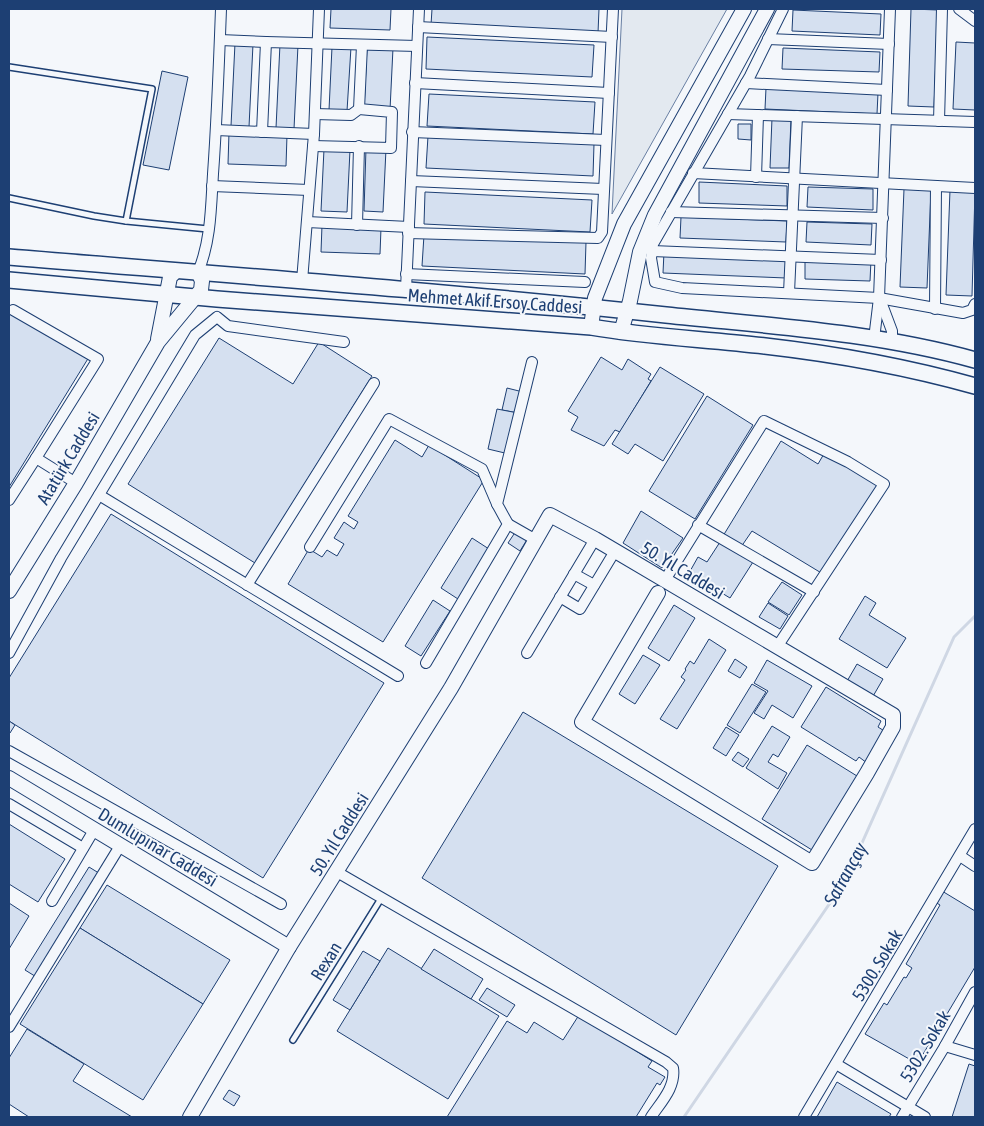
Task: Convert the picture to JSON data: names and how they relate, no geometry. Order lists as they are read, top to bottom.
{
  "streets": {
    "main road": ["Mehmet Akif Ersoy Caddesi"],
    "street": [
      "Atatürk Caddesi",
      "50. Yıl Caddesi",
      "Dumlupınar Caddesi",
      "5300. Sokak",
      "5302. Sokak"
    ],
    "lane": ["Rexan"]
  },
  "crossings": [
    ["50. Yıl Caddesi", "Dumlupınar Caddesi"]
  ],
  "water": ["Safrançay"]
}
